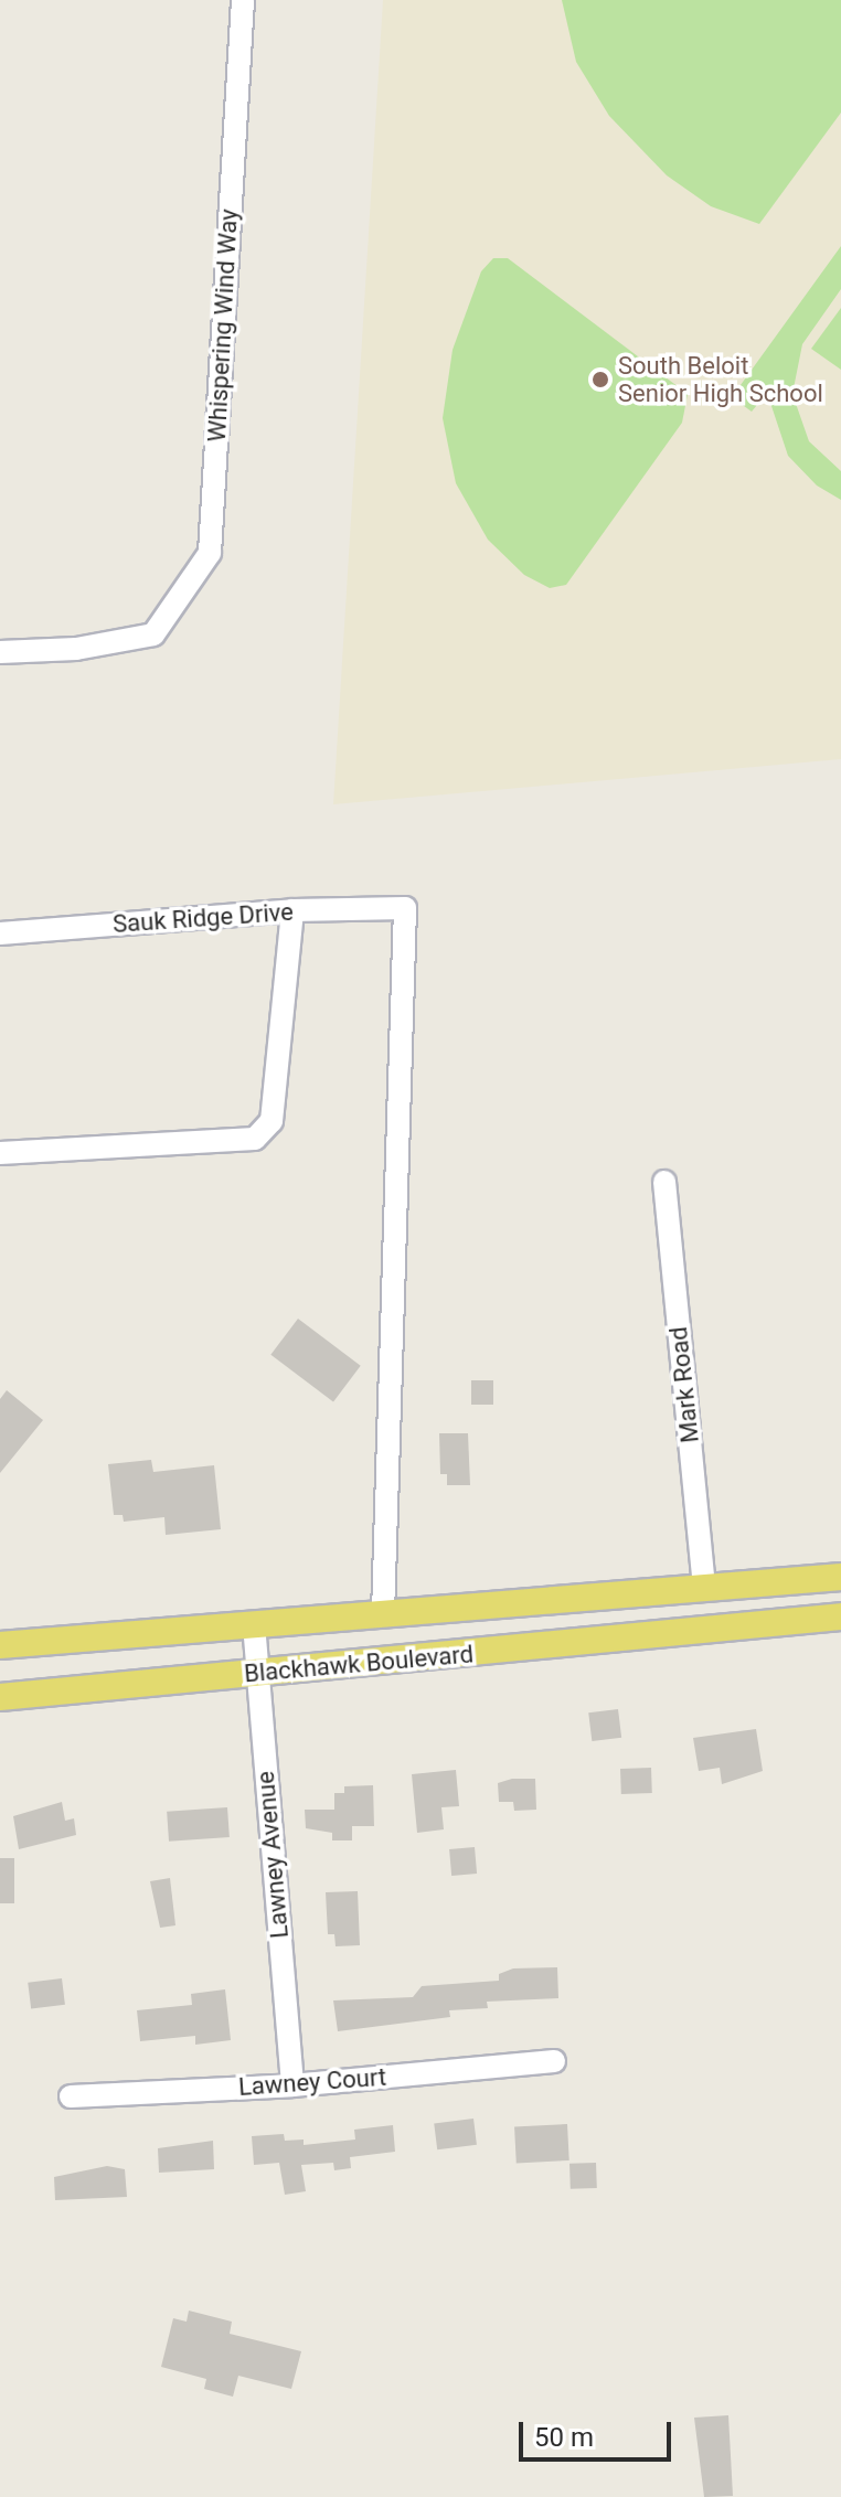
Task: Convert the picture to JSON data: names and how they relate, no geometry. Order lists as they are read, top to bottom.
{
  "streets": {
    "main road": ["Blackhawk Boulevard"],
    "street": [
      "Whispering Wind Way",
      "Sauk Ridge Drive",
      "Mark Road",
      "Lawney Avenue",
      "Lawney Court"
    ]
  },
  "crossings": [
    ["Sauk Ridge Drive", "Blackhawk Boulevard"],
    ["Mark Road", "Blackhawk Boulevard"],
    ["Blackhawk Boulevard", "Lawney Avenue"],
    ["Lawney Avenue", "Lawney Court"]
  ],
  "places": ["South Beloit Senior High School"],
  "scale_bar": "50 m"
}
